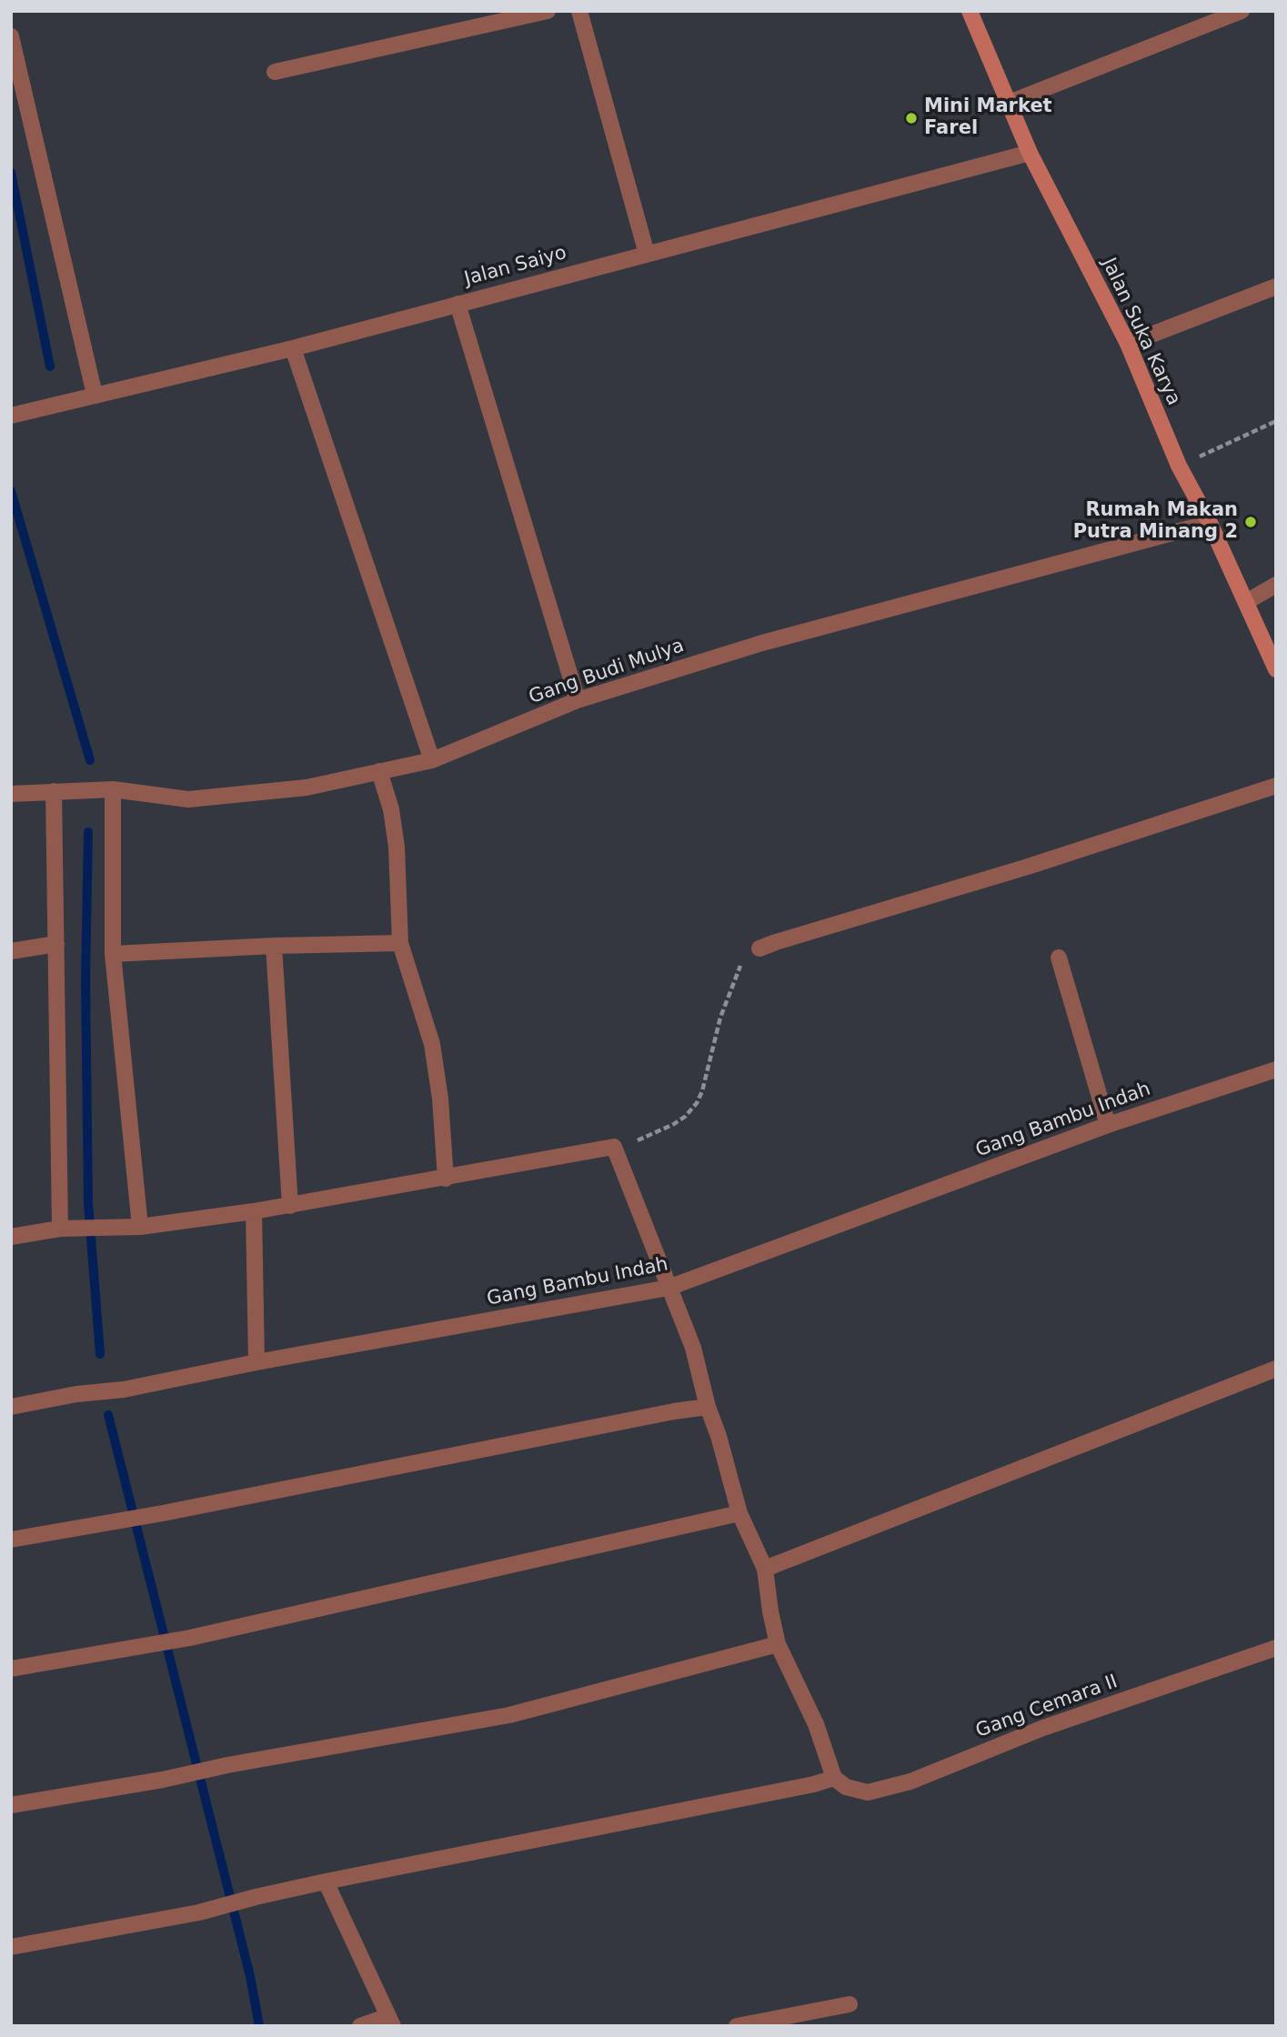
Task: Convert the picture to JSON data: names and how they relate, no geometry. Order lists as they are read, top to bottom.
{
  "streets": {
    "main road": ["Jalan Suka Karya"],
    "street": [
      "Jalan Saiyo",
      "Gang Budi Mulya",
      "Gang Bambu Indah",
      "Gang Cemara II"
    ]
  },
  "crossings": [
    ["Jalan Saiyo", "Jalan Suka Karya"],
    ["Jalan Suka Karya", "Gang Budi Mulya"]
  ],
  "places": ["Mini Market Farel", "Rumah Makan Putra Minang 2"]
}
